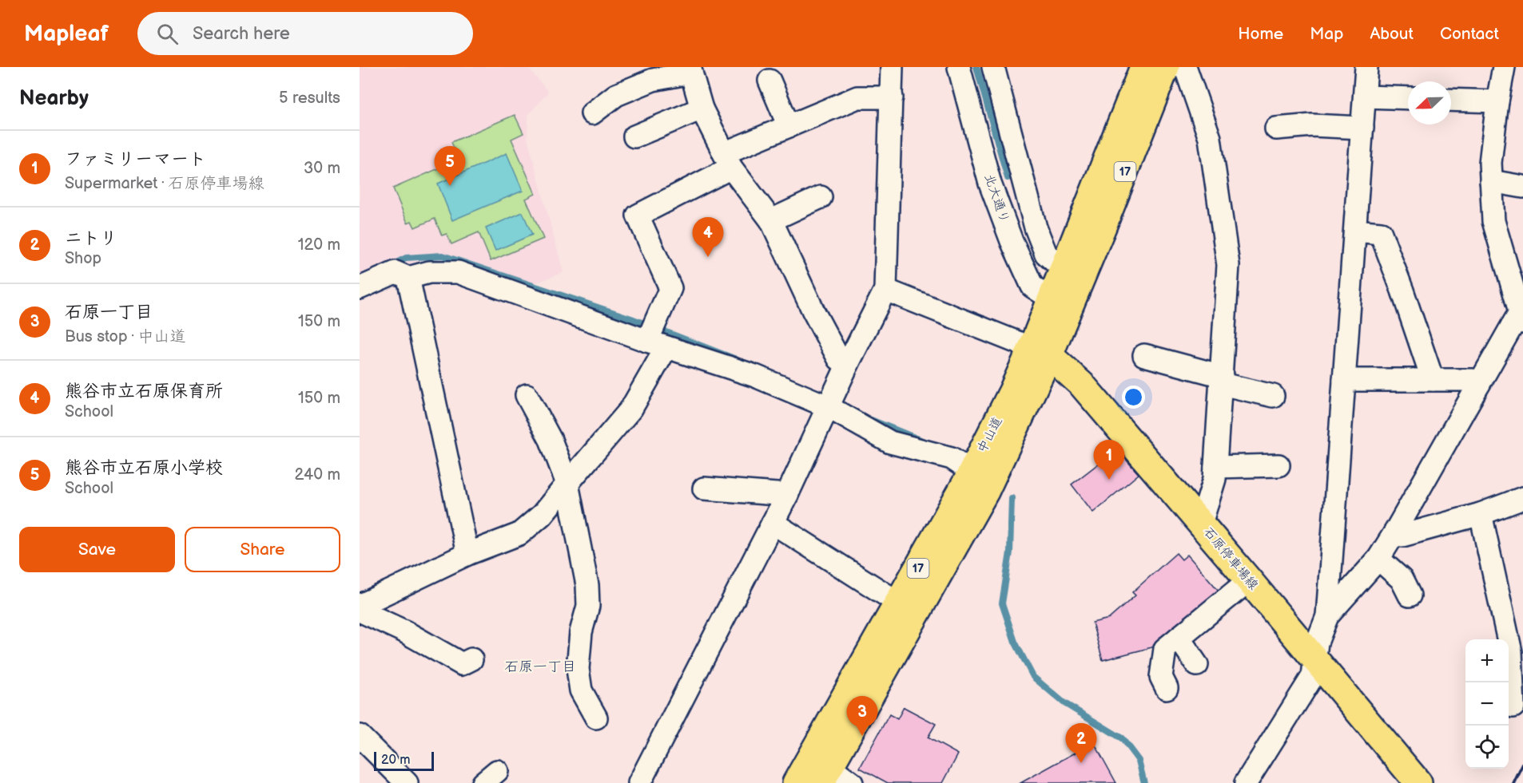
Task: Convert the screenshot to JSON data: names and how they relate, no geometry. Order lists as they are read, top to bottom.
{
  "streets": {
    "main road": ["17", "中山道", "石原停車場線"],
    "street": ["北大通り"]
  },
  "crossings": [
    ["北大通り", "中山道"],
    ["中山道", "石原停車場線"]
  ],
  "districts": ["石原一丁目"],
  "scale_bar": "20 m",
  "north": "bottom left",
  "page": {
    "header": "Mapleaf",
    "search": "Search here",
    "nav": [
      "Home",
      "Map",
      "About",
      "Contact"
    ],
    "heading": ["Nearby", "5 results"],
    "list": [
      {
        "mark": "1",
        "name": "ファミリーマート",
        "note": "Supermarket · 石原停車場線",
        "value": "30 m"
      },
      {
        "mark": "2",
        "name": "ニトリ",
        "note": "Shop",
        "value": "120 m"
      },
      {
        "mark": "3",
        "name": "石原一丁目",
        "note": "Bus stop · 中山道",
        "value": "150 m"
      },
      {
        "mark": "4",
        "name": "熊谷市立石原保育所",
        "note": "School",
        "value": "150 m"
      },
      {
        "mark": "5",
        "name": "熊谷市立石原小学校",
        "note": "School",
        "value": "240 m"
      }
    ],
    "pins": [
      "5",
      "4",
      "1",
      "3",
      "2"
    ],
    "buttons": ["Save", "Share"],
    "map_buttons": ["+", "−"],
    "scale": "20 m"
  }
}
